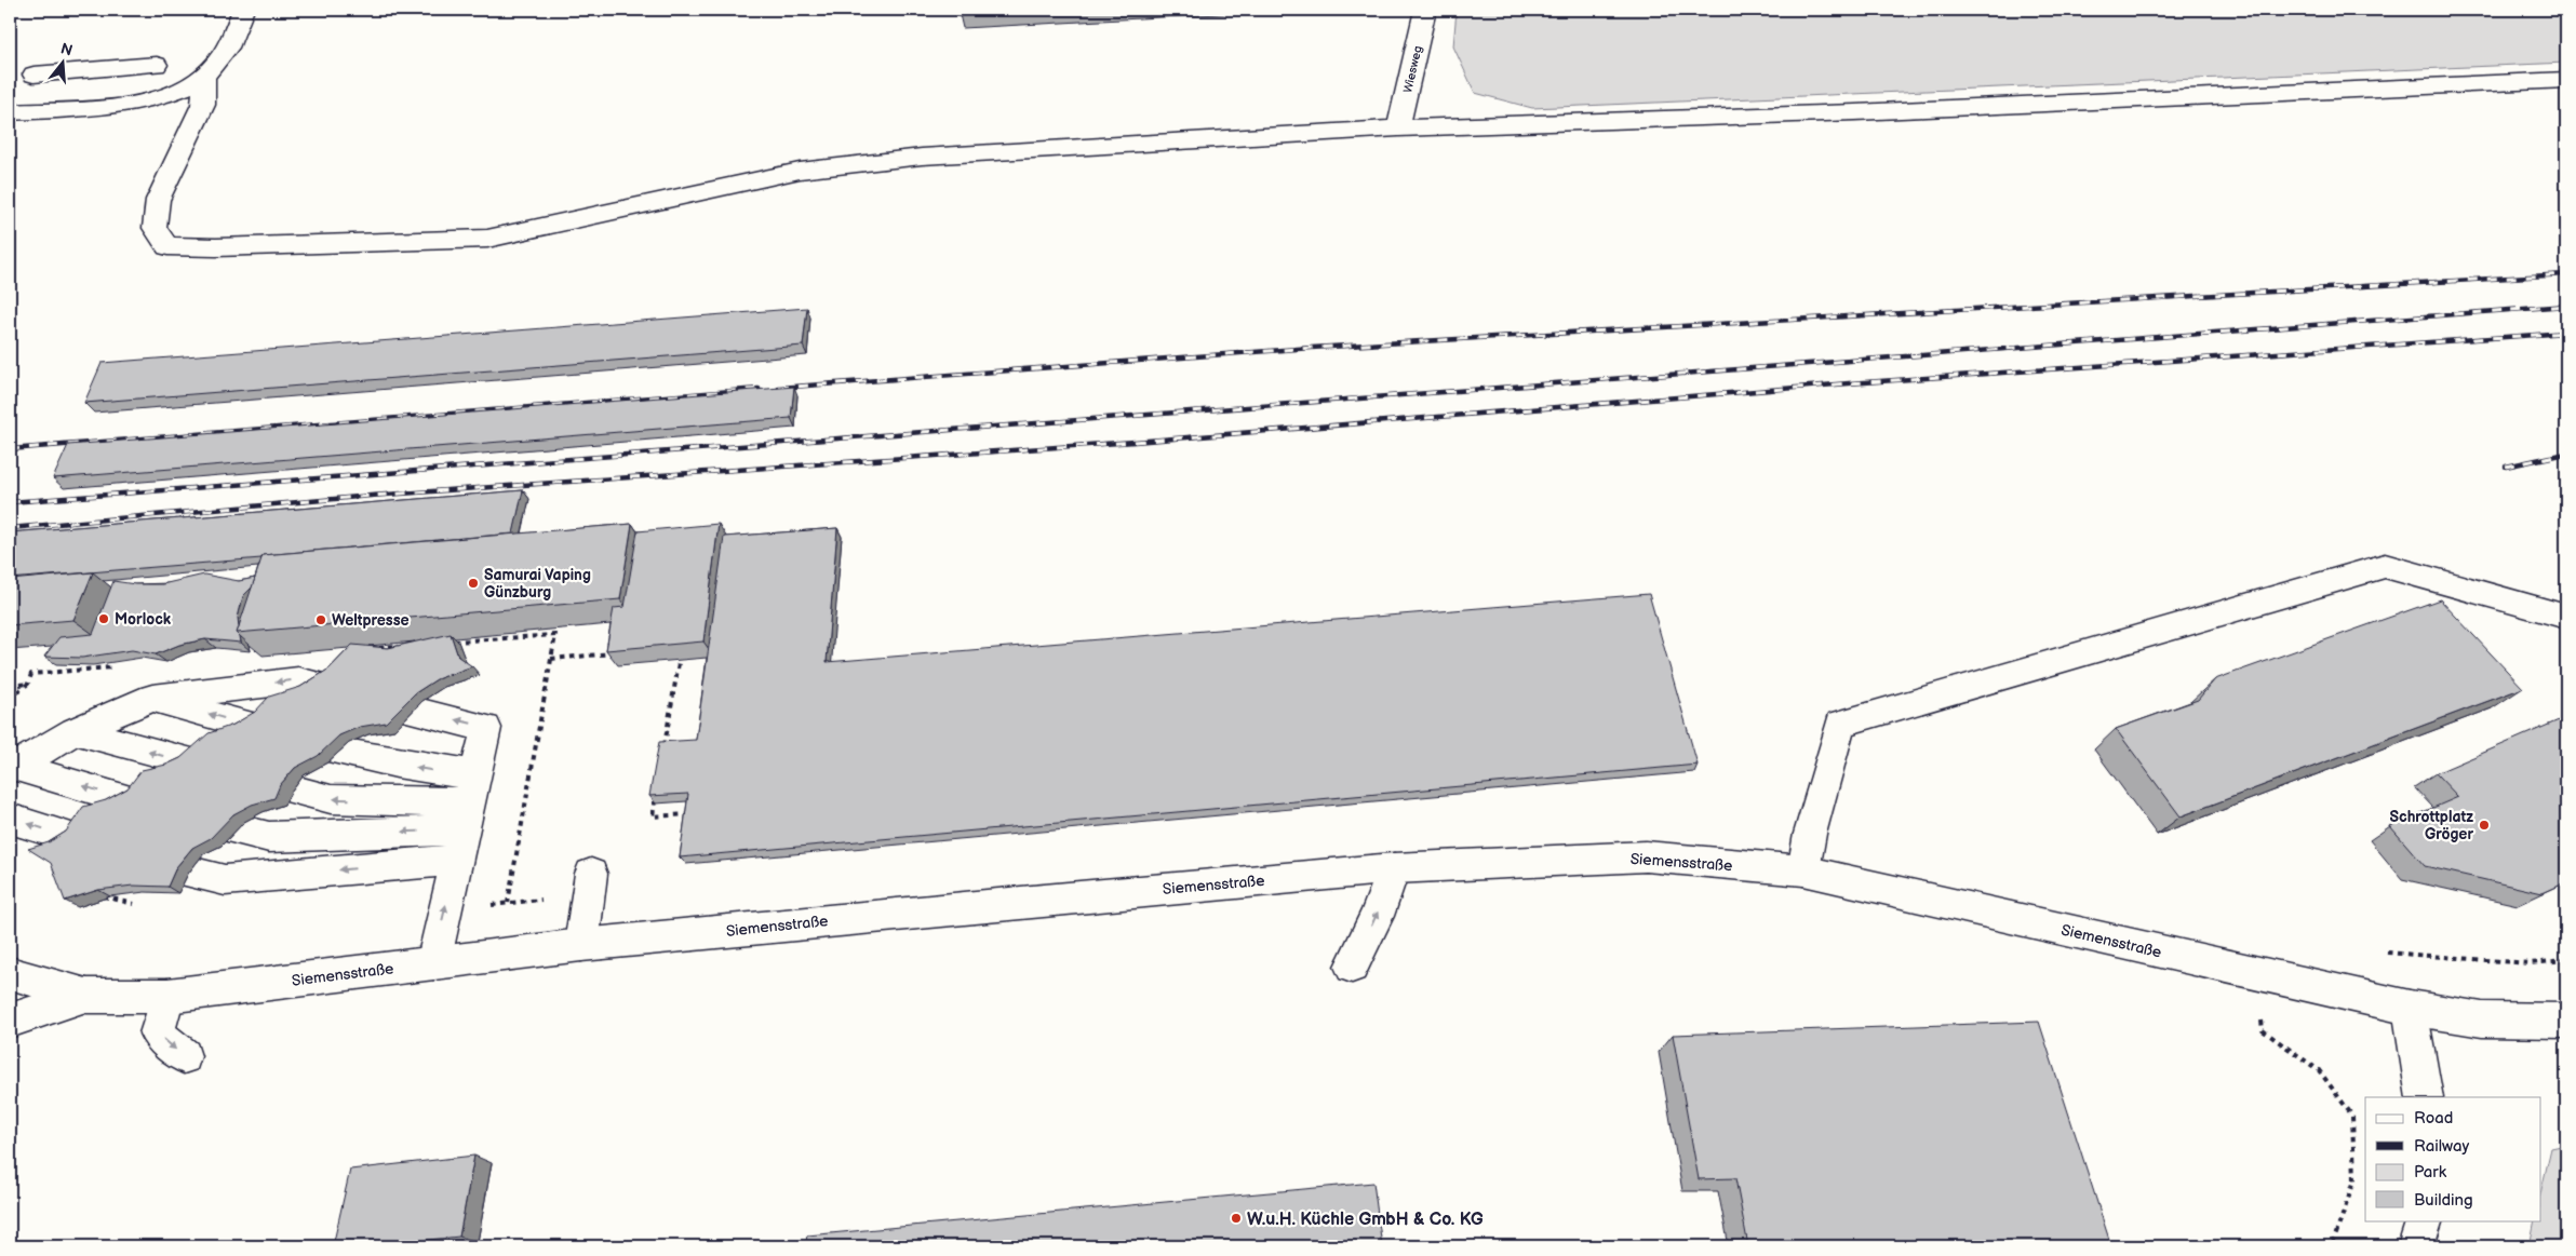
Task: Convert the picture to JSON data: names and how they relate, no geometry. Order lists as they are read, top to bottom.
{
  "streets": {
    "main road": ["Wiesweg", "Siemensstraße"]
  },
  "places": [
    "Samurai Vaping Günzburg",
    "Morlock",
    "Weltpresse",
    "Schrottplatz Gröger",
    "W.u.H. Küchle GmbH & Co. KG"
  ],
  "legend": [
    "Road",
    "Railway",
    "Park",
    "Building"
  ],
  "north": "top"
}
